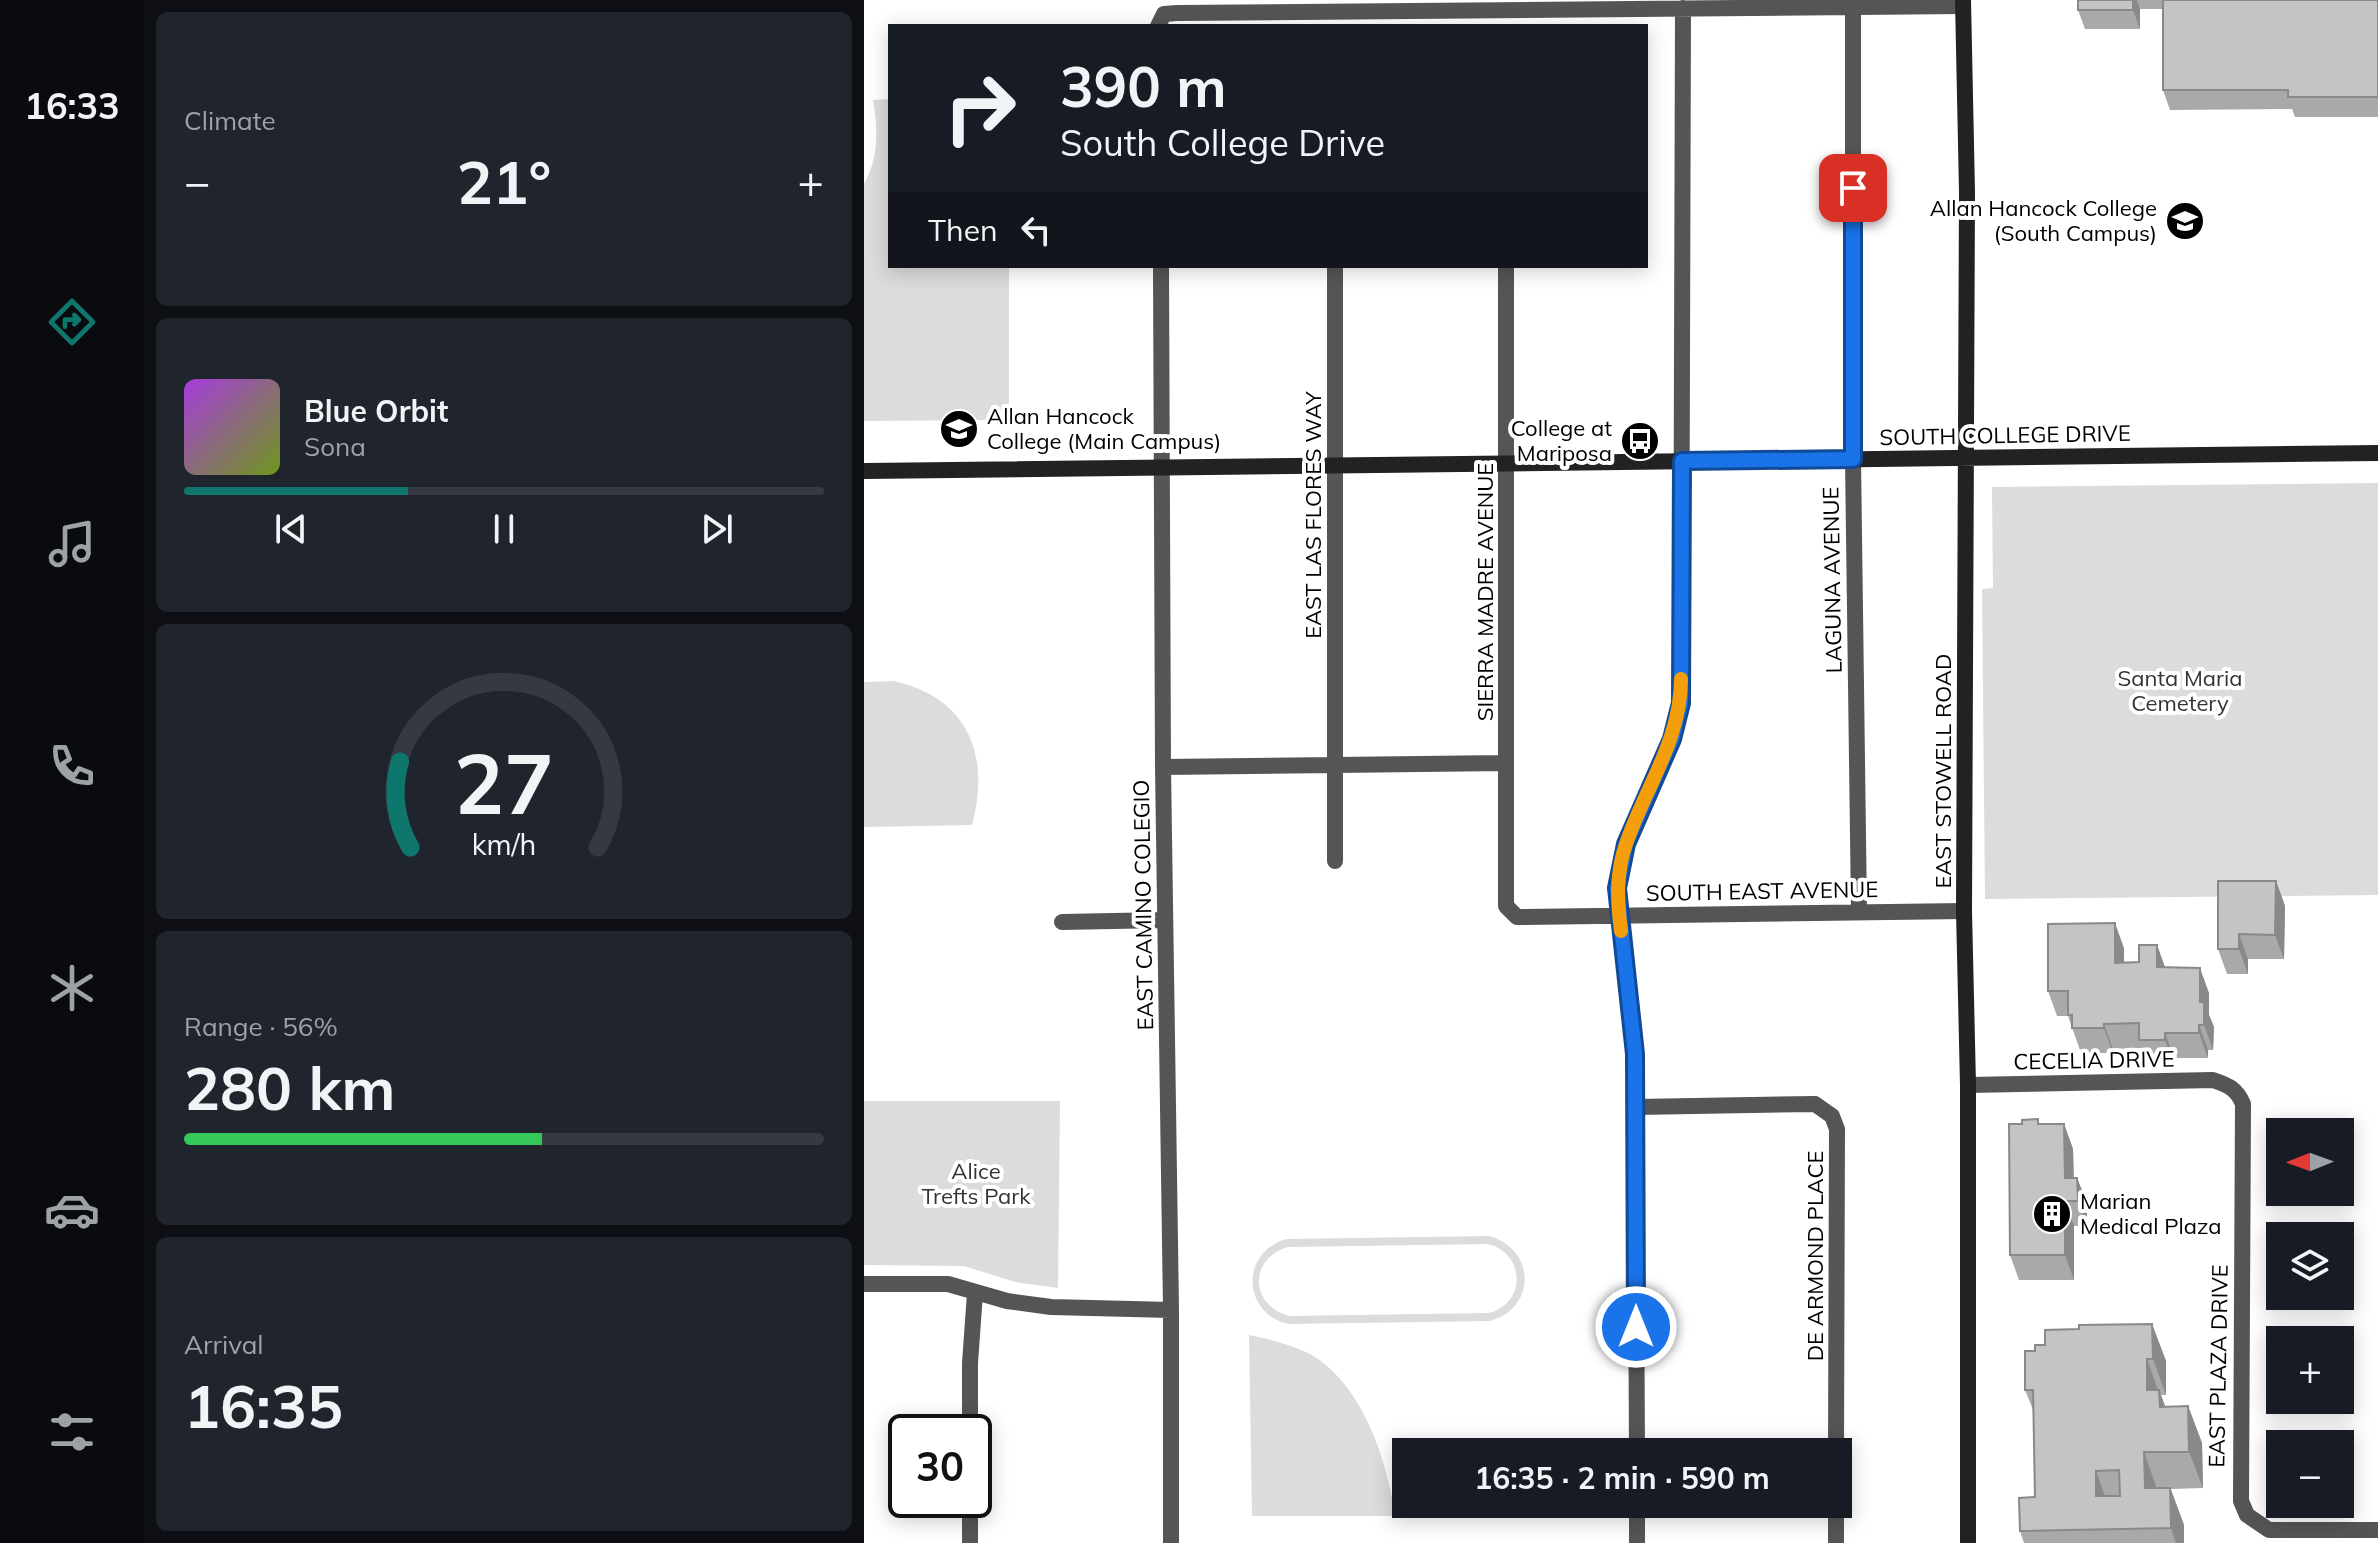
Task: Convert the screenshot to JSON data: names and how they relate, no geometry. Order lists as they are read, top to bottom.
{
  "streets": {
    "main road": ["SOUTH COLLEGE DRIVE", "EAST STOWELL ROAD"],
    "street": [
      "EAST LAS FLORES WAY",
      "LAGUNA AVENUE",
      "SIERRA MADRE AVENUE",
      "SOUTH EAST AVENUE",
      "EAST CAMINO COLEGIO",
      "CECELIA DRIVE",
      "DE ARMOND PLACE",
      "EAST PLAZA DRIVE"
    ]
  },
  "crossings": [
    ["SOUTH COLLEGE DRIVE", "EAST LAS FLORES WAY"],
    ["SOUTH COLLEGE DRIVE", "LAGUNA AVENUE"],
    ["SOUTH COLLEGE DRIVE", "SIERRA MADRE AVENUE"],
    ["SOUTH COLLEGE DRIVE", "EAST STOWELL ROAD"],
    ["SOUTH COLLEGE DRIVE", "EAST CAMINO COLEGIO"],
    ["LAGUNA AVENUE", "SOUTH EAST AVENUE"],
    ["SIERRA MADRE AVENUE", "SOUTH EAST AVENUE"],
    ["EAST STOWELL ROAD", "SOUTH EAST AVENUE"],
    ["EAST STOWELL ROAD", "CECELIA DRIVE"],
    ["CECELIA DRIVE", "EAST PLAZA DRIVE"]
  ],
  "parks": ["Santa Maria Cemetery", "Alice Trefts Park"],
  "places": {
    "school or university": ["Allan Hancock College (South Campus)", "Allan Hancock College (Main Campus)"],
    "bus stop": ["College at Mariposa"],
    "building": ["Marian Medical Plaza"]
  },
  "north": "left",
  "page": {
    "tabs": "16:33",
    "tile": [
      "Climate",
      ["Range · 56%", "280 km"],
      ["Arrival", "16:35"]
    ],
    "turn": ["390 m", "South College Drive"],
    "heat": ["−", "21°", "+"],
    "then": "Then",
    "song": ["Blue Orbit", "Sona"],
    "map_buttons": ["+", "−"],
    "limit": "30",
    "trip": "16:35 · 2 min · 590 m",
    "gauge": ["27", "km/h"]
  }
}
